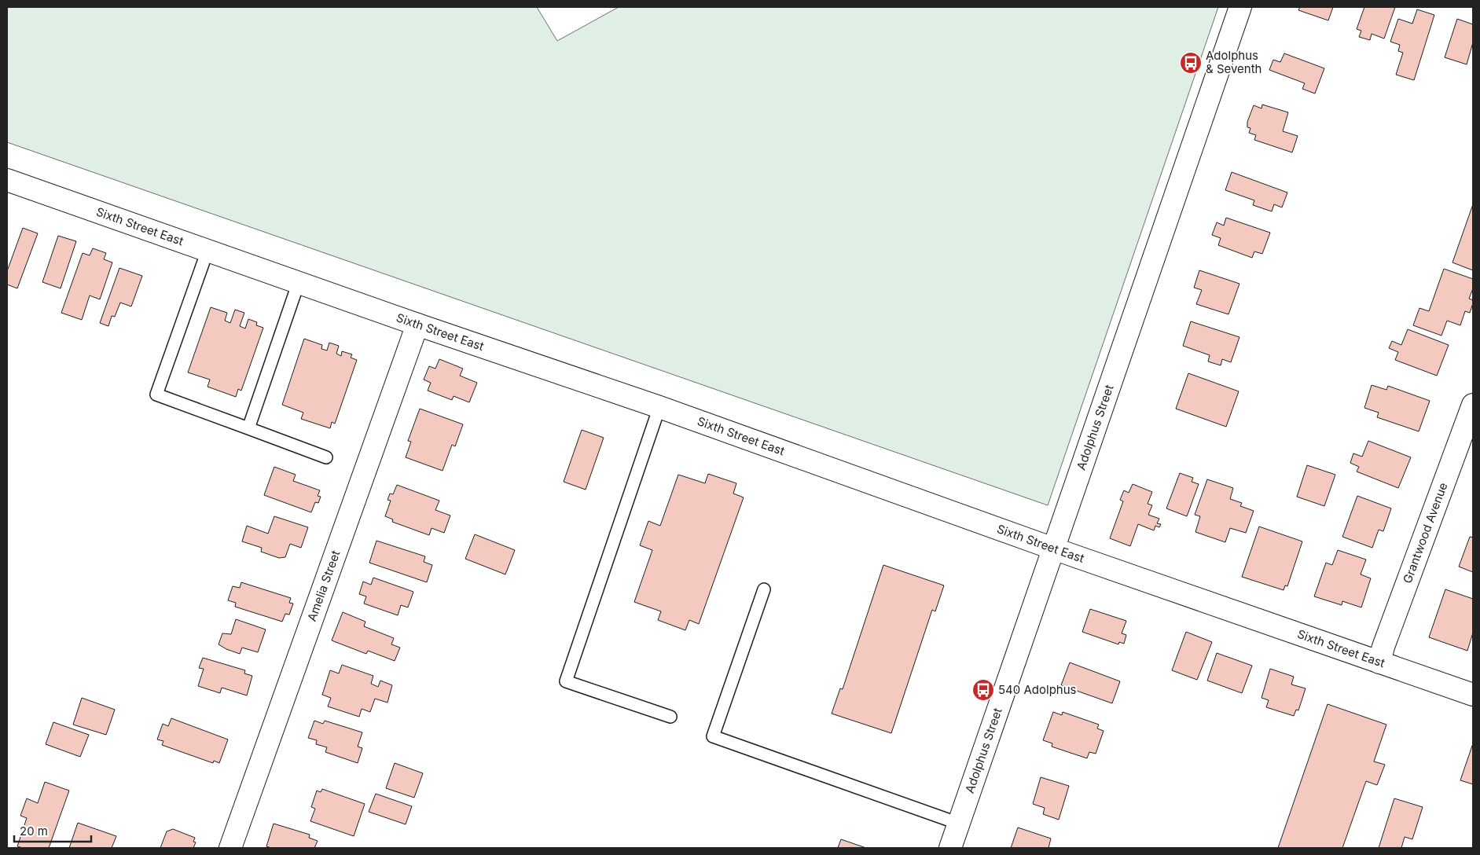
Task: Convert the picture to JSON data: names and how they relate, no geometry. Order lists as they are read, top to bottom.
{
  "streets": {
    "street": [
      "Sixth Street East",
      "Adolphus Street",
      "Grantwood Avenue",
      "Amelia Street"
    ]
  },
  "crossings": [
    ["Sixth Street East", "Adolphus Street"],
    ["Sixth Street East", "Grantwood Avenue"],
    ["Sixth Street East", "Amelia Street"]
  ],
  "places": {
    "bus stop": ["Adolphus & Seventh", "540 Adolphus"]
  },
  "scale_bar": "20 m"
}
